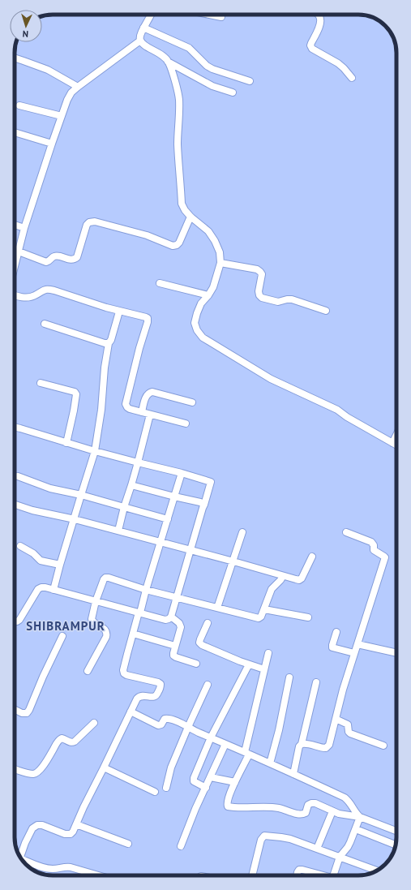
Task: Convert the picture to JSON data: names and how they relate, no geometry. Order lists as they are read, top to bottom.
{
  "districts": ["SHIBRAMPUR"],
  "north": "bottom"
}
